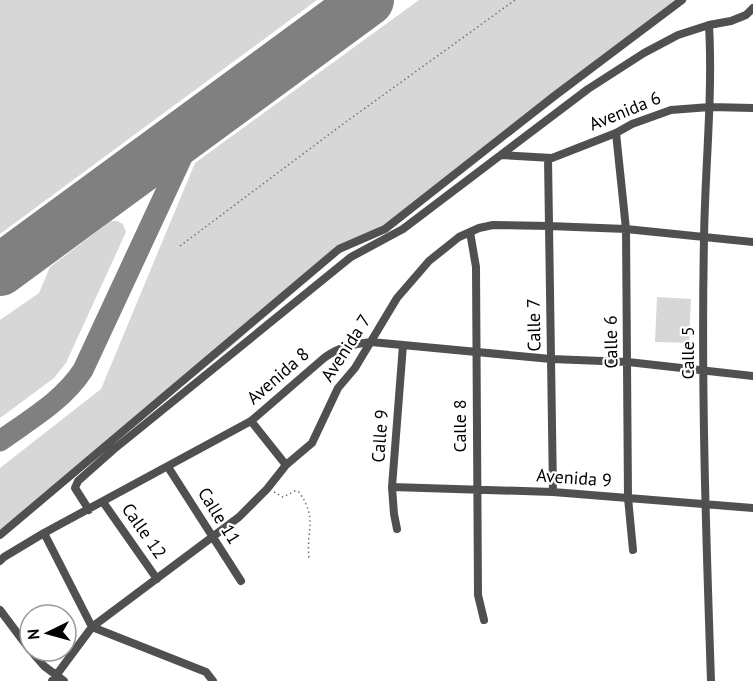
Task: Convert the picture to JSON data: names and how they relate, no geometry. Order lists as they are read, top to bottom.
{
  "streets": {
    "street": [
      "Avenida 6",
      "Calle 7",
      "Calle 6",
      "Avenida 7",
      "Calle 5",
      "Avenida 8",
      "Calle 8",
      "Calle 9",
      "Avenida 9",
      "Calle 11",
      "Calle 12"
    ]
  },
  "crossings": [
    ["Avenida 6", "Calle 7"],
    ["Avenida 6", "Calle 6"],
    ["Avenida 6", "Calle 5"],
    ["Calle 7", "Avenida 7"],
    ["Calle 7", "Avenida 8"],
    ["Calle 7", "Avenida 9"],
    ["Calle 6", "Avenida 7"],
    ["Calle 6", "Avenida 8"],
    ["Calle 6", "Avenida 9"],
    ["Avenida 7", "Calle 5"],
    ["Avenida 7", "Avenida 8"],
    ["Avenida 7", "Calle 8"],
    ["Avenida 7", "Calle 11"],
    ["Avenida 7", "Calle 12"],
    ["Calle 5", "Avenida 8"],
    ["Calle 5", "Avenida 9"],
    ["Avenida 8", "Calle 8"],
    ["Avenida 8", "Calle 9"],
    ["Avenida 8", "Calle 11"],
    ["Avenida 8", "Calle 12"],
    ["Calle 8", "Avenida 9"],
    ["Calle 9", "Avenida 9"]
  ],
  "north": "left"
}
